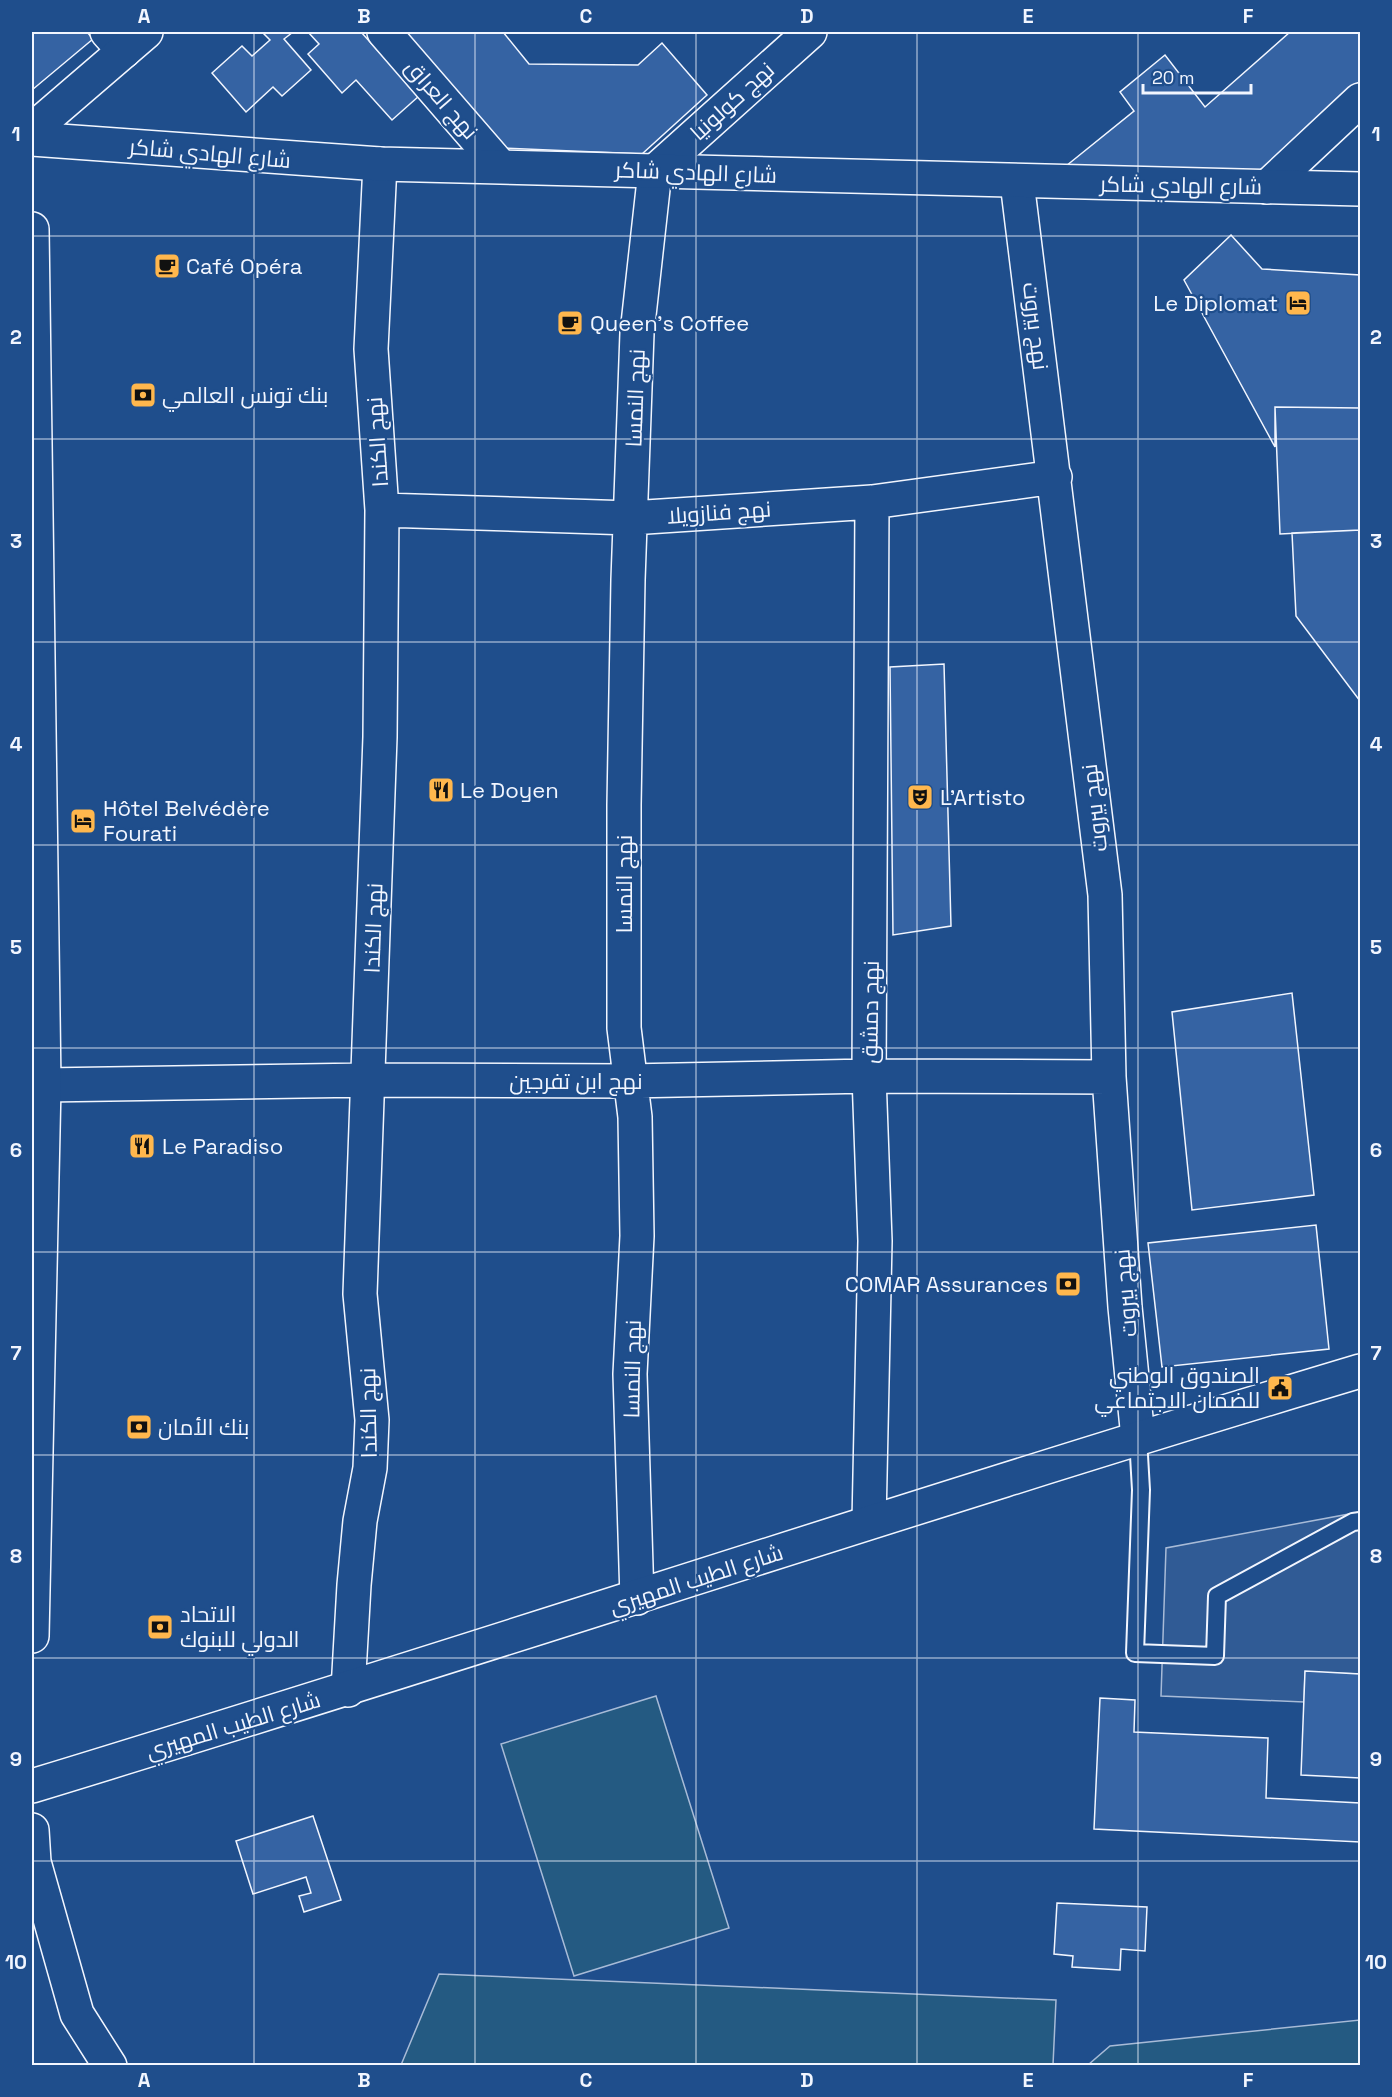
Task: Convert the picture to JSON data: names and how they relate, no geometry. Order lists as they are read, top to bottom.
{
  "streets": {
    "street": [
      "نهج العراق",
      "نهج كولونيا",
      "شارع الهادي شاكر",
      "نهج بيروت",
      "نهج النمسا",
      "نهج الكندا",
      "نهج فنازويلا",
      "نهج دمشق",
      "نهج ابن تفرجين",
      "شارع الطيب المهيري"
    ]
  },
  "crossings": [
    ["نهج العراق", "شارع الهادي شاكر"],
    ["نهج كولونيا", "شارع الهادي شاكر"],
    ["نهج كولونيا", "نهج النمسا"],
    ["شارع الهادي شاكر", "نهج بيروت"],
    ["شارع الهادي شاكر", "نهج النمسا"],
    ["شارع الهادي شاكر", "نهج الكندا"],
    ["نهج بيروت", "نهج فنازويلا"],
    ["نهج بيروت", "نهج ابن تفرجين"],
    ["نهج بيروت", "شارع الطيب المهيري"],
    ["نهج النمسا", "نهج فنازويلا"],
    ["نهج النمسا", "نهج ابن تفرجين"],
    ["نهج النمسا", "شارع الطيب المهيري"],
    ["نهج الكندا", "نهج فنازويلا"],
    ["نهج الكندا", "نهج ابن تفرجين"],
    ["نهج الكندا", "شارع الطيب المهيري"],
    ["نهج فنازويلا", "نهج دمشق"],
    ["نهج دمشق", "نهج ابن تفرجين"],
    ["نهج دمشق", "شارع الطيب المهيري"]
  ],
  "places": {
    "cafe": ["Café Opéra", "Queen's Coffee"],
    "hotel": ["Le Diplomat", "Hôtel Belvédère Fourati"],
    "bank": [
      "بنك تونس العالمي",
      "COMAR Assurances",
      "بنك الأمان",
      "الاتحاد الدولي للبنوك"
    ],
    "restaurant": ["Le Doyen", "Le Paradiso"],
    "theatre": ["L'Artisto"],
    "public building": ["الصندوق الوطني للضمان الاجتماعي"]
  },
  "scale_bar": "20 m",
  "grid": {
    "columns": [
      "A",
      "B",
      "C",
      "D",
      "E",
      "F"
    ],
    "rows": [
      "1",
      "2",
      "3",
      "4",
      "5",
      "6",
      "7",
      "8",
      "9",
      "10"
    ]
  }
}
